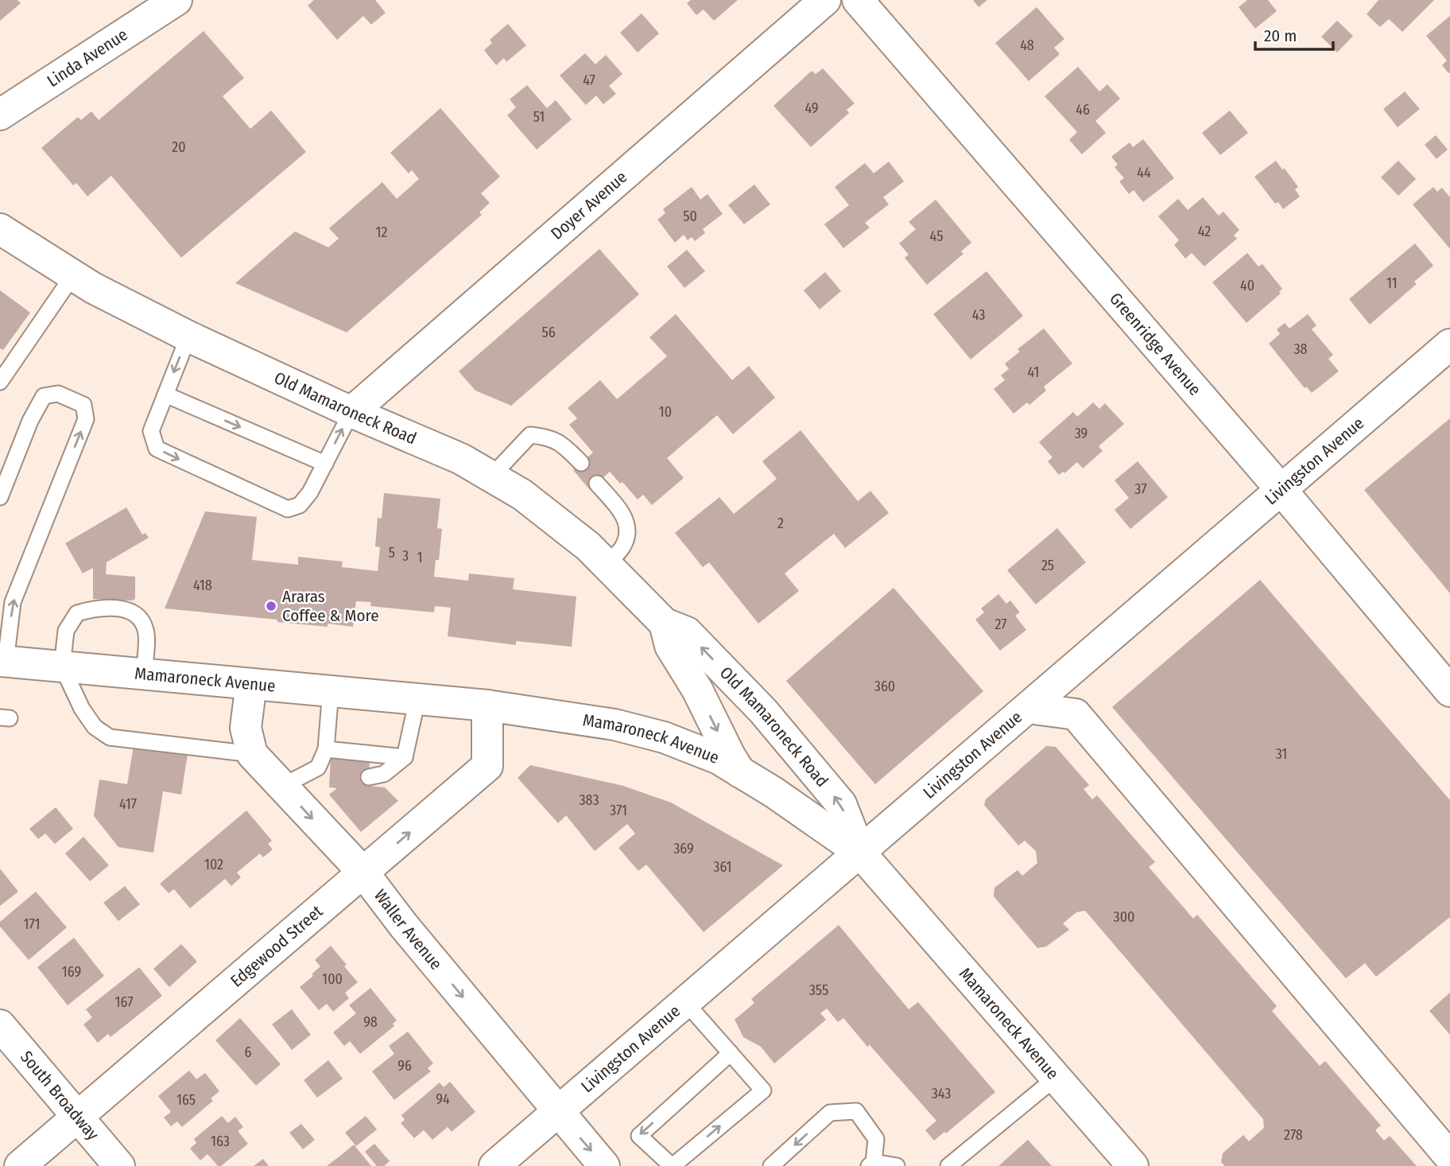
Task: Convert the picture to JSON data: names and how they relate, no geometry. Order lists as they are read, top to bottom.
{
  "streets": {
    "street": [
      "Linda Avenue",
      "Doyer Avenue",
      "Greenridge Avenue",
      "Old Mamaroneck Road",
      "Livingston Avenue",
      "Mamaroneck Avenue",
      "Waller Avenue",
      "Edgewood Street",
      "South Broadway"
    ]
  },
  "crossings": [
    ["Doyer Avenue", "Old Mamaroneck Road"],
    ["Greenridge Avenue", "Livingston Avenue"],
    ["Old Mamaroneck Road", "Livingston Avenue"],
    ["Old Mamaroneck Road", "Mamaroneck Avenue"],
    ["Livingston Avenue", "Mamaroneck Avenue"],
    ["Livingston Avenue", "Waller Avenue"],
    ["Mamaroneck Avenue", "Waller Avenue"],
    ["Mamaroneck Avenue", "Edgewood Street"],
    ["Waller Avenue", "Edgewood Street"],
    ["Edgewood Street", "South Broadway"]
  ],
  "one_way": ["Waller Avenue"],
  "places": ["Araras Coffee & More"],
  "house_numbers": [
    "48",
    "47",
    "49",
    "46",
    "51",
    "20",
    "44",
    "50",
    "42",
    "12",
    "45",
    "11",
    "40",
    "43",
    "56",
    "38",
    "41",
    "10",
    "39",
    "37",
    "2",
    "5",
    "3",
    "1",
    "25",
    "418",
    "27",
    "360",
    "31",
    "383",
    "417",
    "371",
    "369",
    "102",
    "361",
    "300",
    "171",
    "169",
    "100",
    "355",
    "167",
    "98",
    "6",
    "96",
    "343",
    "94",
    "165",
    "278",
    "163"
  ],
  "scale_bar": "20 m"
}
